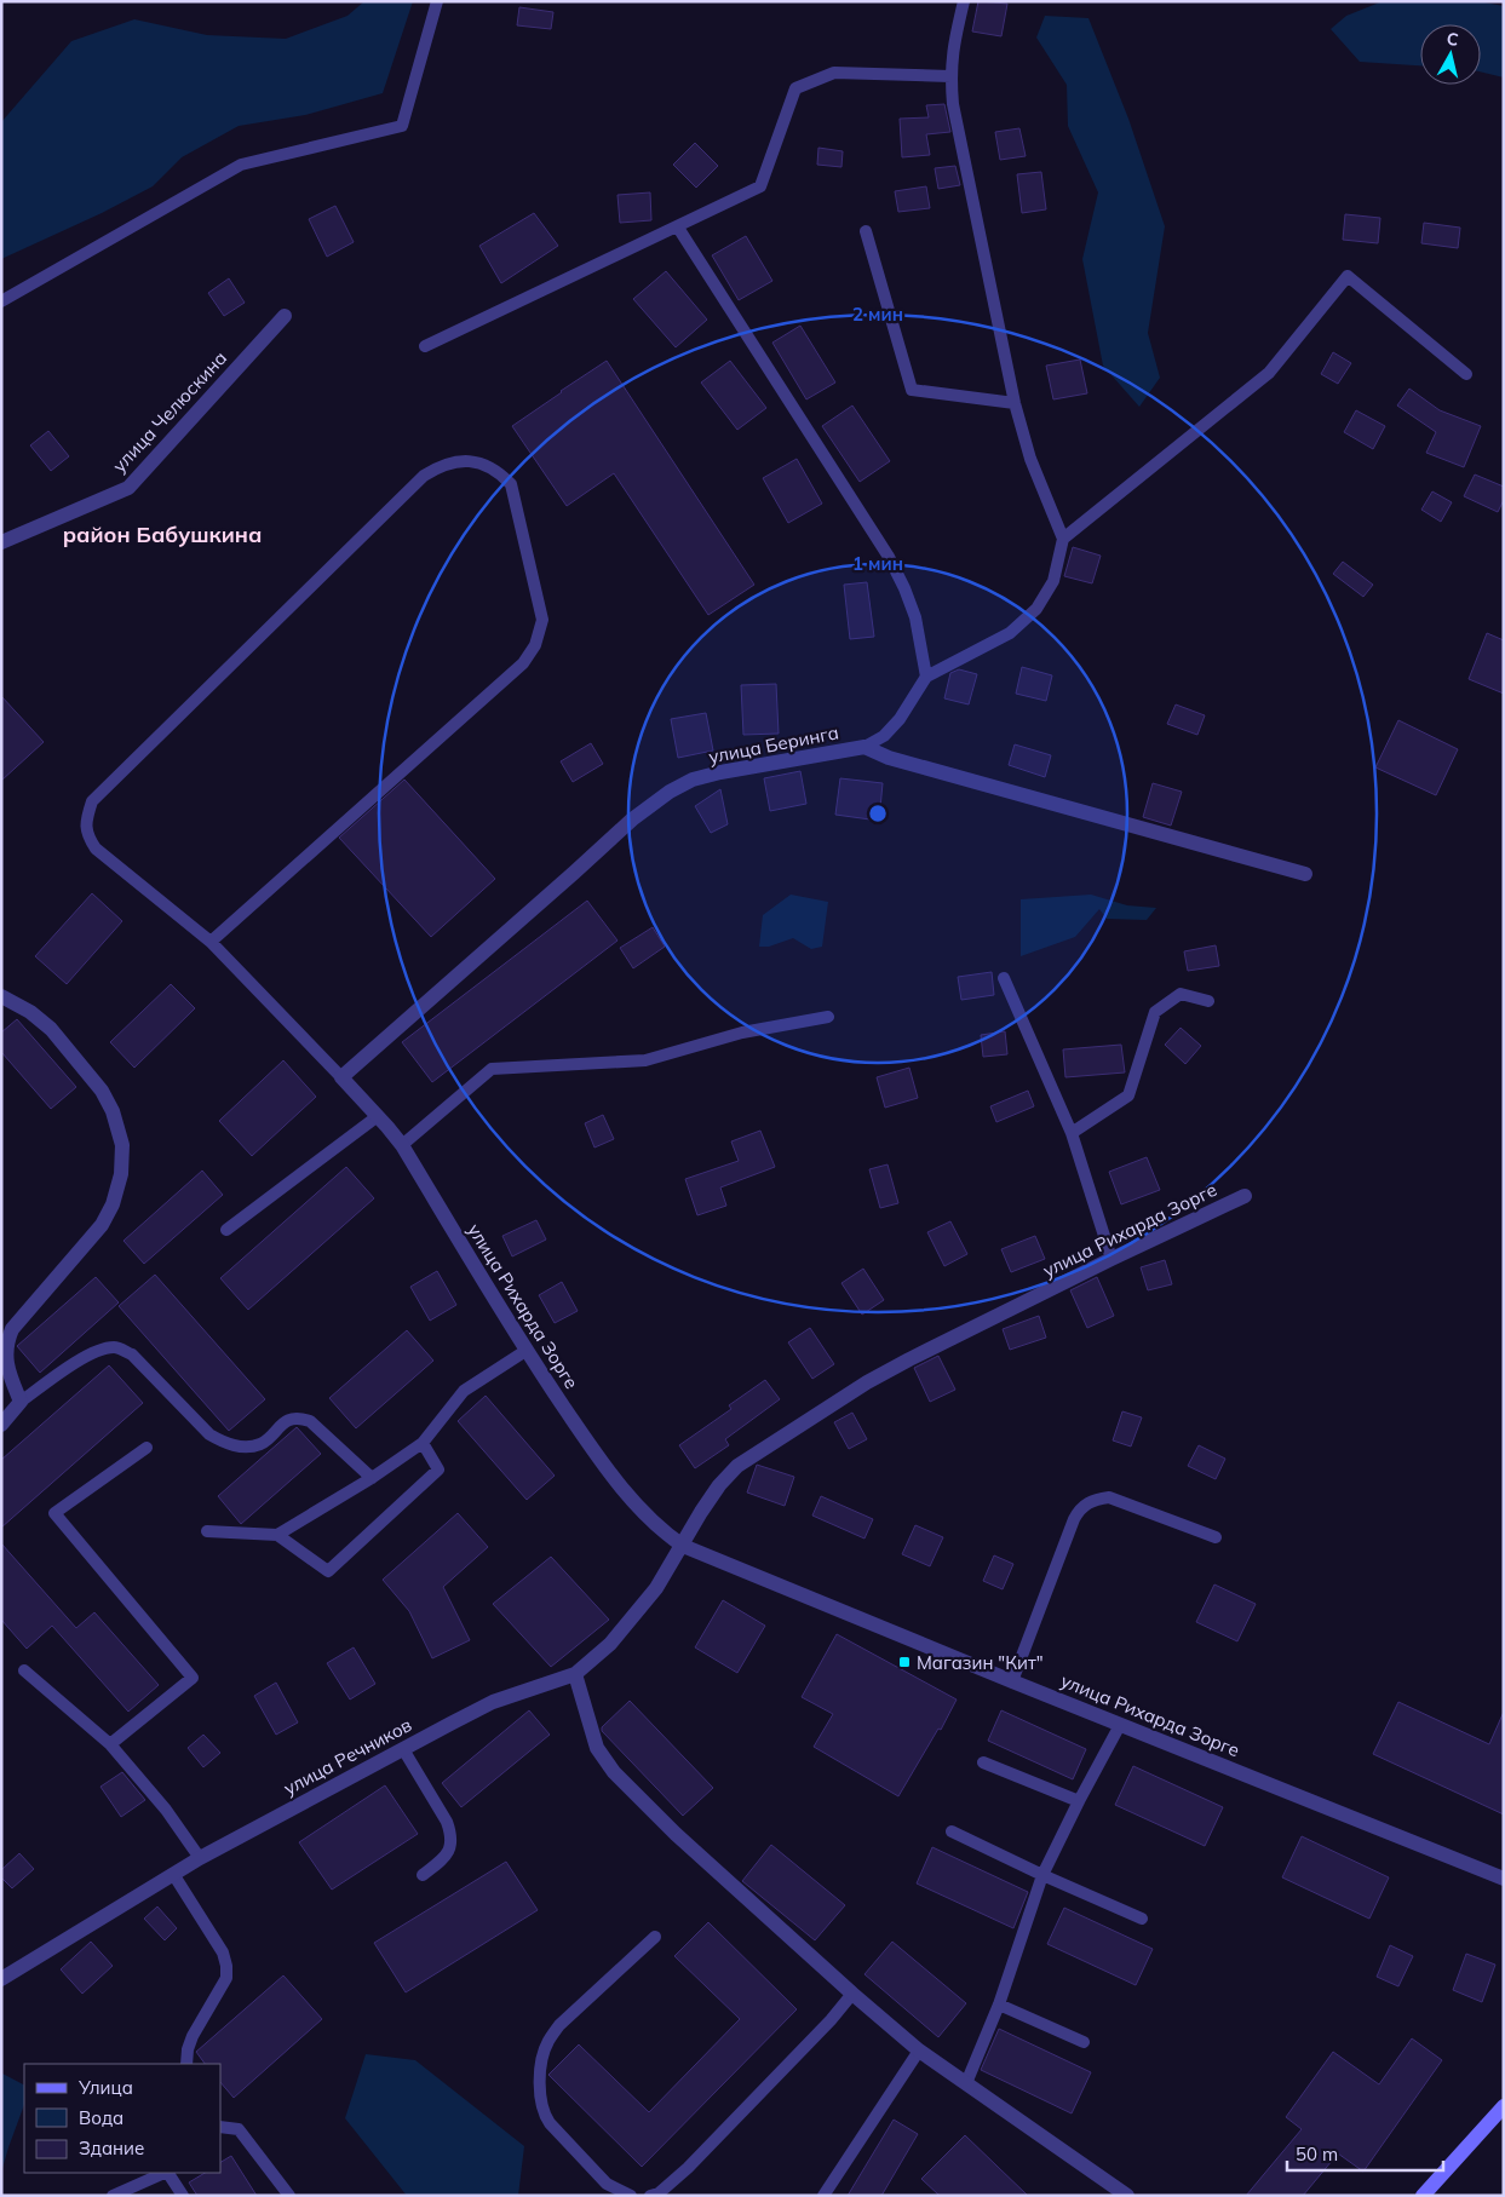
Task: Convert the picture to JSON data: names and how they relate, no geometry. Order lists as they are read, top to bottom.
{
  "streets": {
    "street": [
      "улица Челюскина",
      "улица Беринга",
      "улица Рихарда Зорге",
      "улица Речников"
    ]
  },
  "crossings": [
    ["улица Беринга", "улица Рихарда Зорге"],
    ["улица Рихарда Зорге", "улица Речников"]
  ],
  "districts": ["район Бабушкина"],
  "places": {
    "transit": ["Магазин \"Кит\""]
  },
  "legend": ["Улица", "Вода", "Здание"],
  "scale_bar": "50 m",
  "north": "top",
  "rings": ["2 мин", "1 мин"]
}
